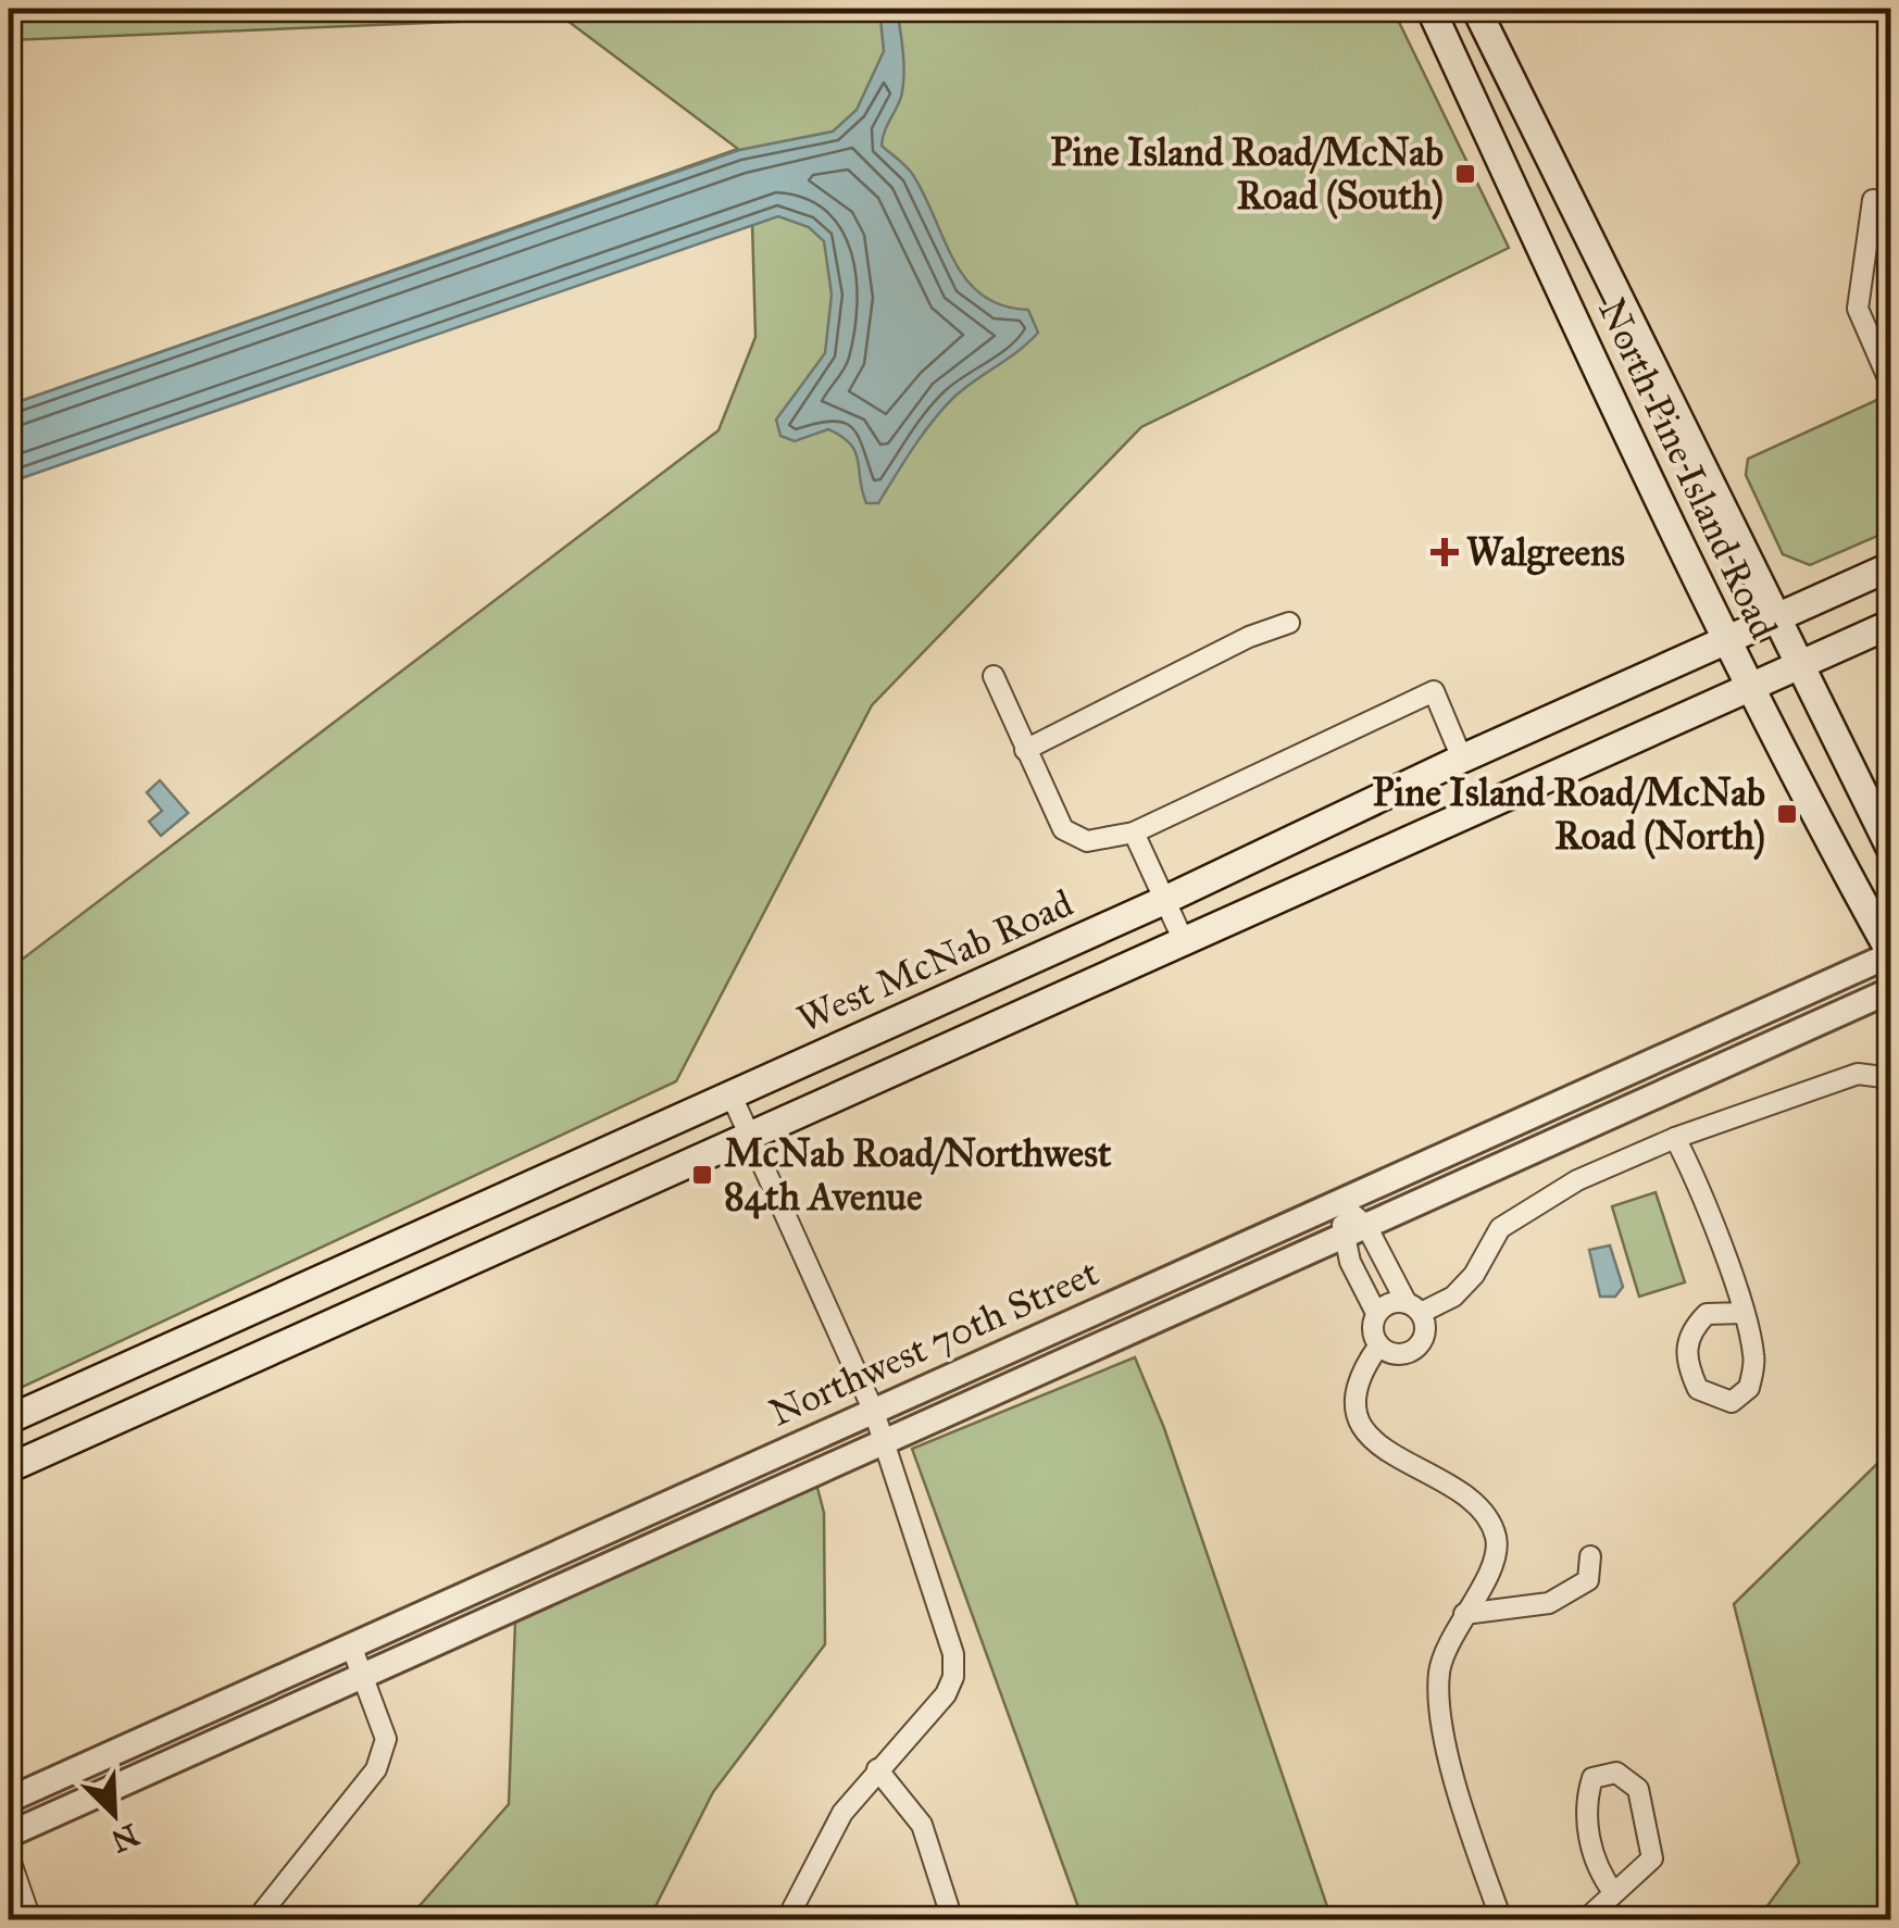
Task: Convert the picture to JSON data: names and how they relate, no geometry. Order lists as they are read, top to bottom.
{
  "streets": {
    "main road": ["North Pine Island Road", "West McNab Road"],
    "street": ["Northwest 70th Street"]
  },
  "crossings": [
    ["North Pine Island Road", "West McNab Road"],
    ["North Pine Island Road", "Northwest 70th Street"]
  ],
  "places": {
    "transit": ["Pine Island Road/McNab Road (South)", "Pine Island Road/McNab Road (North)", "McNab Road/Northwest 84th Avenue"],
    "health": ["Walgreens"]
  },
  "north": "bottom right"
}
